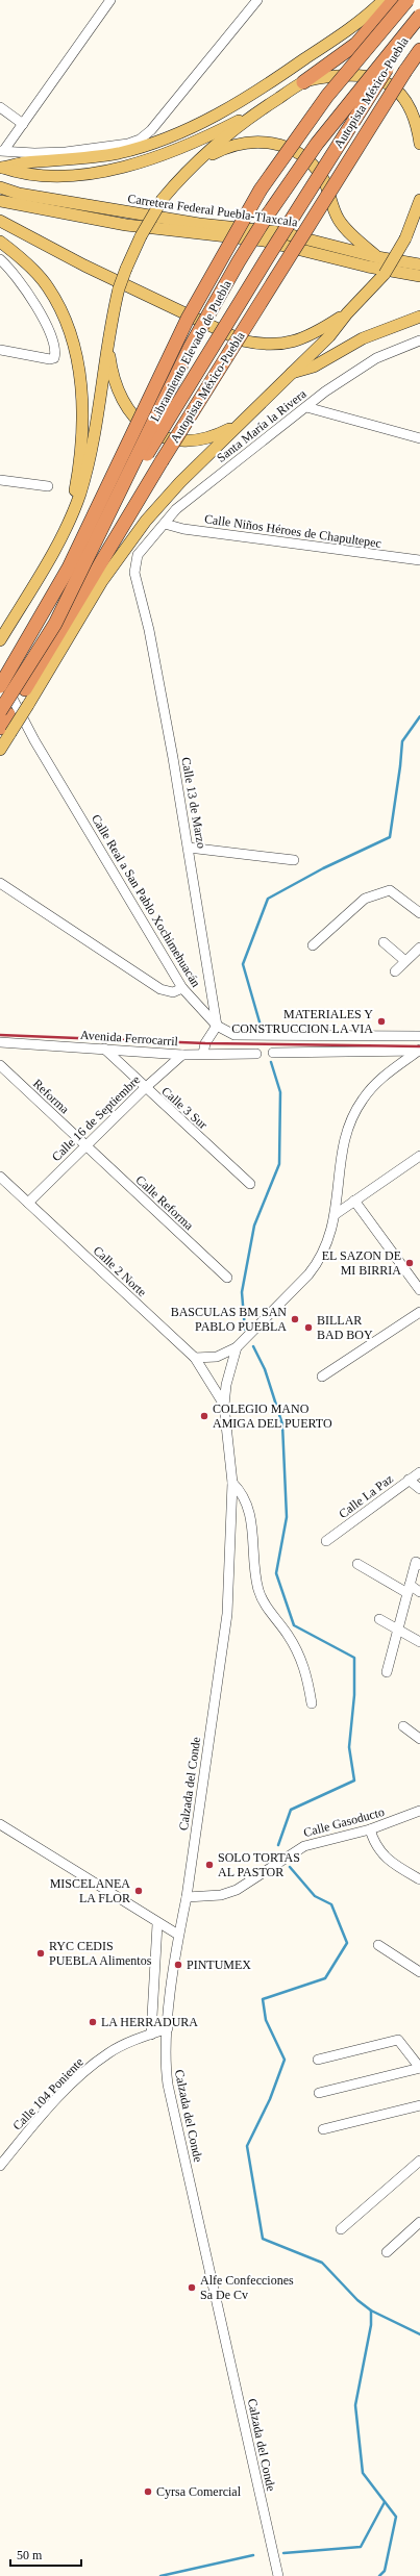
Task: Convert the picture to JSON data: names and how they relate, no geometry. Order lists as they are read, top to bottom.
{
  "streets": {
    "highway": ["Autopista México-Puebla", "Libramiento Elevado de Puebla"],
    "main road": ["Carretera Federal Puebla-Tlaxcala"],
    "street": [
      "Santa María la Rivera",
      "Calle Niños Héroes de Chapultepec",
      "Calle 13 de Marzo",
      "Calle Real a San Pablo Xochimehuacán",
      "Avenida Ferrocarril",
      "Reforma",
      "Calle 3 Sur",
      "Calle 16 de Septiembre",
      "Calle Reforma",
      "Calle 2 Norte",
      "Calle La Paz",
      "Calzada del Conde",
      "Calle Gasoducto",
      "Calle 104 Poniente"
    ]
  },
  "crossings": [
    ["Autopista México-Puebla", "Libramiento Elevado de Puebla"],
    ["Autopista México-Puebla", "Calle Real a San Pablo Xochimehuacán"],
    ["Libramiento Elevado de Puebla", "Calle Real a San Pablo Xochimehuacán"],
    ["Santa María la Rivera", "Calle Niños Héroes de Chapultepec"],
    ["Santa María la Rivera", "Calle 13 de Marzo"],
    ["Calle 13 de Marzo", "Calle Real a San Pablo Xochimehuacán"],
    ["Avenida Ferrocarril", "Calle 3 Sur"],
    ["Avenida Ferrocarril", "Calle 16 de Septiembre"],
    ["Reforma", "Calle 16 de Septiembre"],
    ["Reforma", "Calle Reforma"],
    ["Calle 3 Sur", "Calle 16 de Septiembre"],
    ["Calle 16 de Septiembre", "Calle Reforma"],
    ["Calle 16 de Septiembre", "Calle 2 Norte"],
    ["Calle 2 Norte", "Calzada del Conde"],
    ["Calzada del Conde", "Calle Gasoducto"],
    ["Calzada del Conde", "Calle 104 Poniente"]
  ],
  "places": [
    "MATERIALES Y CONSTRUCCION LA VIA",
    "EL SAZON DE MI BIRRIA",
    "BASCULAS BM SAN PABLO PUEBLA",
    "BILLAR BAD BOY",
    "COLEGIO MANO AMIGA DEL PUERTO",
    "SOLO TORTAS AL PASTOR",
    "MISCELANEA LA FLOR",
    "RYC CEDIS PUEBLA Alimentos",
    "PINTUMEX",
    "LA HERRADURA",
    "Alfe Confecciones Sa De Cv",
    "Cyrsa Comercial"
  ],
  "scale_bar": "50 m"
}
